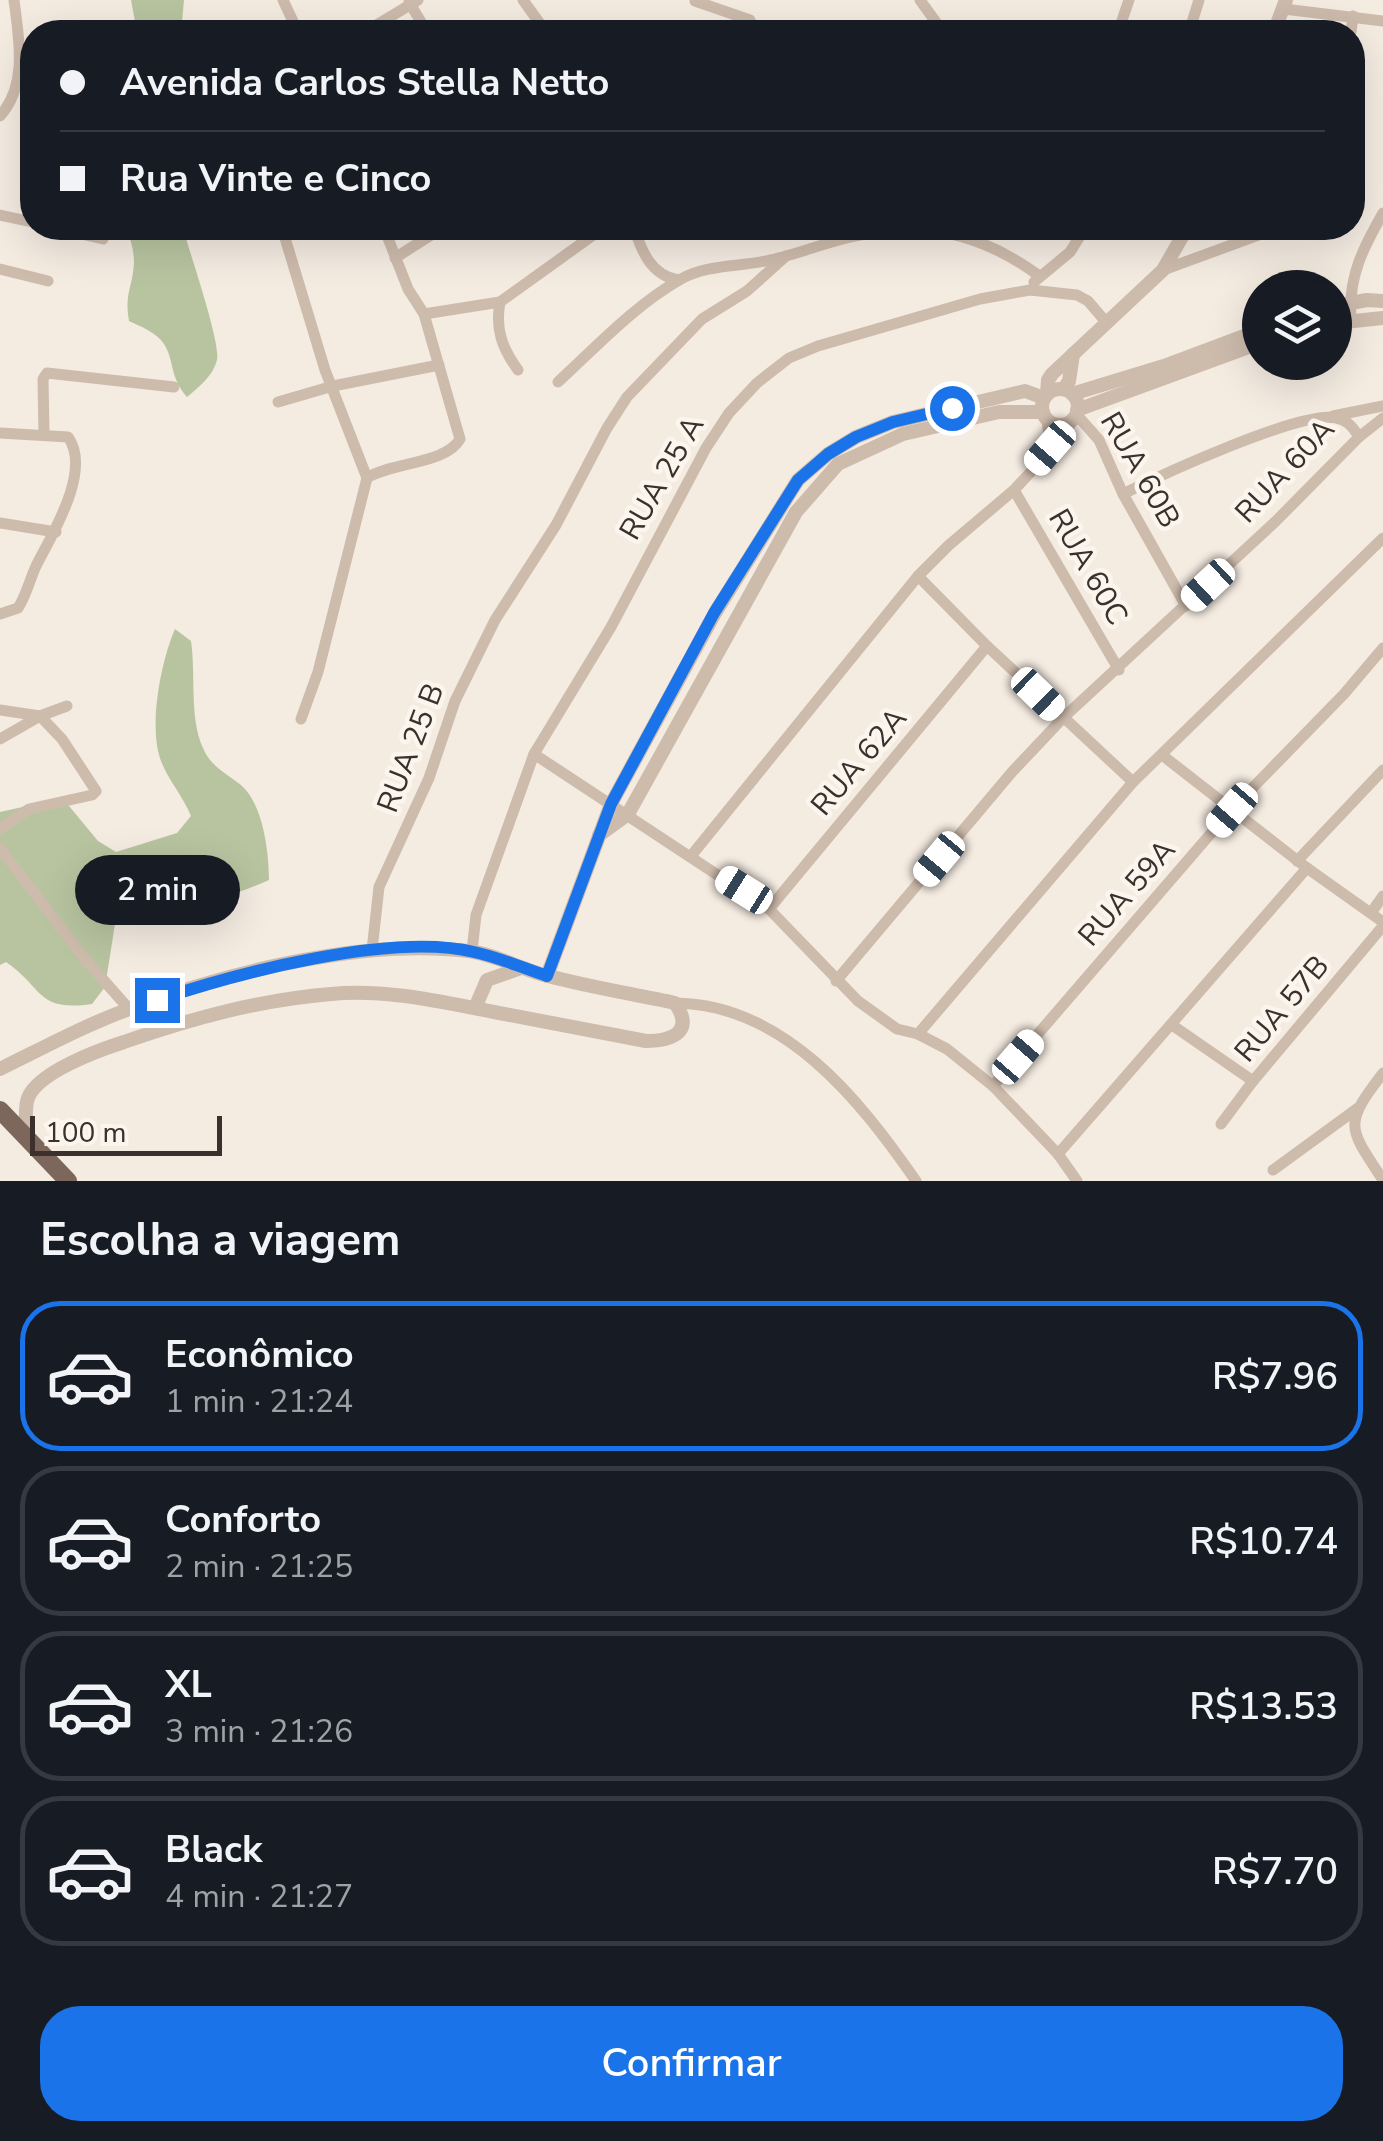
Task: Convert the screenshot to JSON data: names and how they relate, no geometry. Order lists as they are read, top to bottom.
{
  "streets": {
    "street": [
      "RUA 60B",
      "RUA 60A",
      "RUA 25 A",
      "RUA 60C",
      "RUA 25 B",
      "RUA 62A",
      "RUA 59A",
      "RUA 57B"
    ]
  },
  "crossings": [
    ["RUA 60B", "RUA 60A"],
    ["RUA 60A", "RUA 60C"]
  ],
  "scale_bar": "100 m",
  "page": {
    "banner": ["Avenida Carlos Stella Netto", "Rua Vinte e Cinco"],
    "bubble": "2 min",
    "scale": "100 m",
    "heading": "Escolha a viagem",
    "list": [
      {
        "name": "Econômico",
        "note": "1 min · 21:24",
        "value": "R$7.96"
      },
      {
        "name": "Conforto",
        "note": "2 min · 21:25",
        "value": "R$10.74"
      },
      {
        "name": "XL",
        "note": "3 min · 21:26",
        "value": "R$13.53"
      },
      {
        "name": "Black",
        "note": "4 min · 21:27",
        "value": "R$7.70"
      }
    ],
    "buttons": "Confirmar"
  }
}
